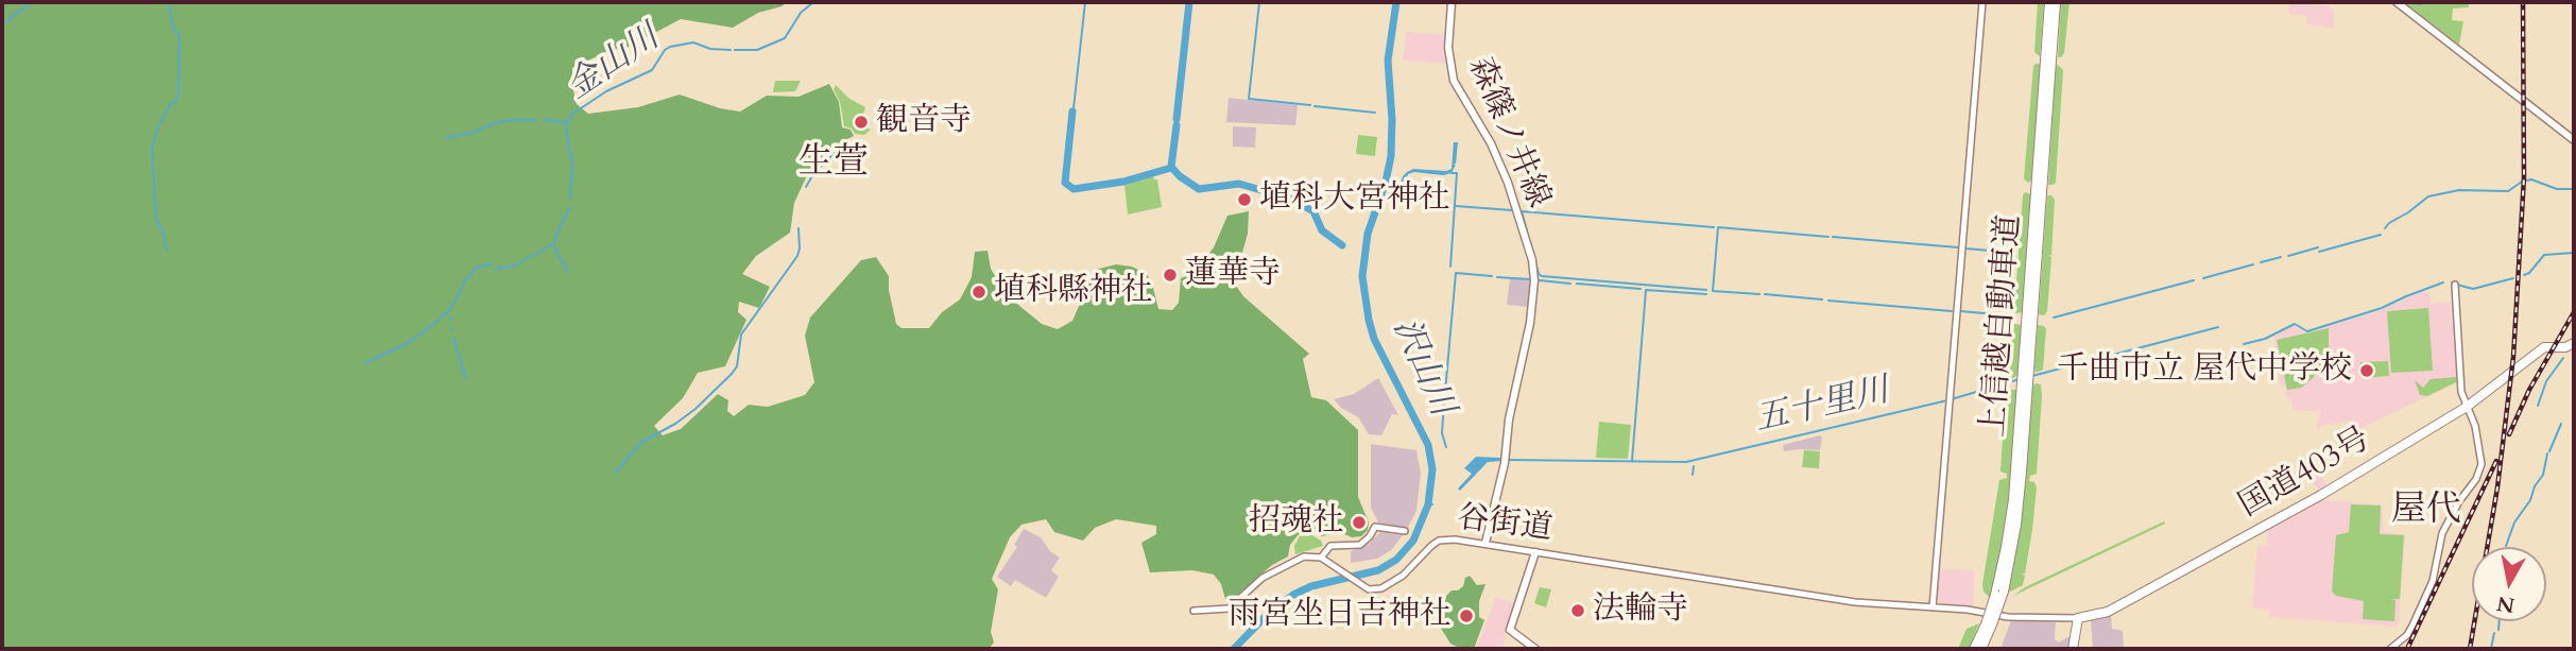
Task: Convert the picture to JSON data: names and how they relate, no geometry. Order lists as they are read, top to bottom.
{
  "streets": {
    "highway": ["上信越自動車道", "国道403号"],
    "main road": ["森篠ノ井線"],
    "street": ["谷街道"]
  },
  "crossings": [
    ["森篠ノ井線", "谷街道"],
    ["国道403号", "谷街道"]
  ],
  "districts": ["生萱", "屋代"],
  "water": ["金山川", "沢山川", "五十里川"],
  "places": [
    "観音寺",
    "埴科大宮神社",
    "蓮華寺",
    "埴科縣神社",
    "千曲市立 屋代中学校",
    "招魂社",
    "法輪寺",
    "雨宮坐日吉神社"
  ],
  "north": "bottom"
}
